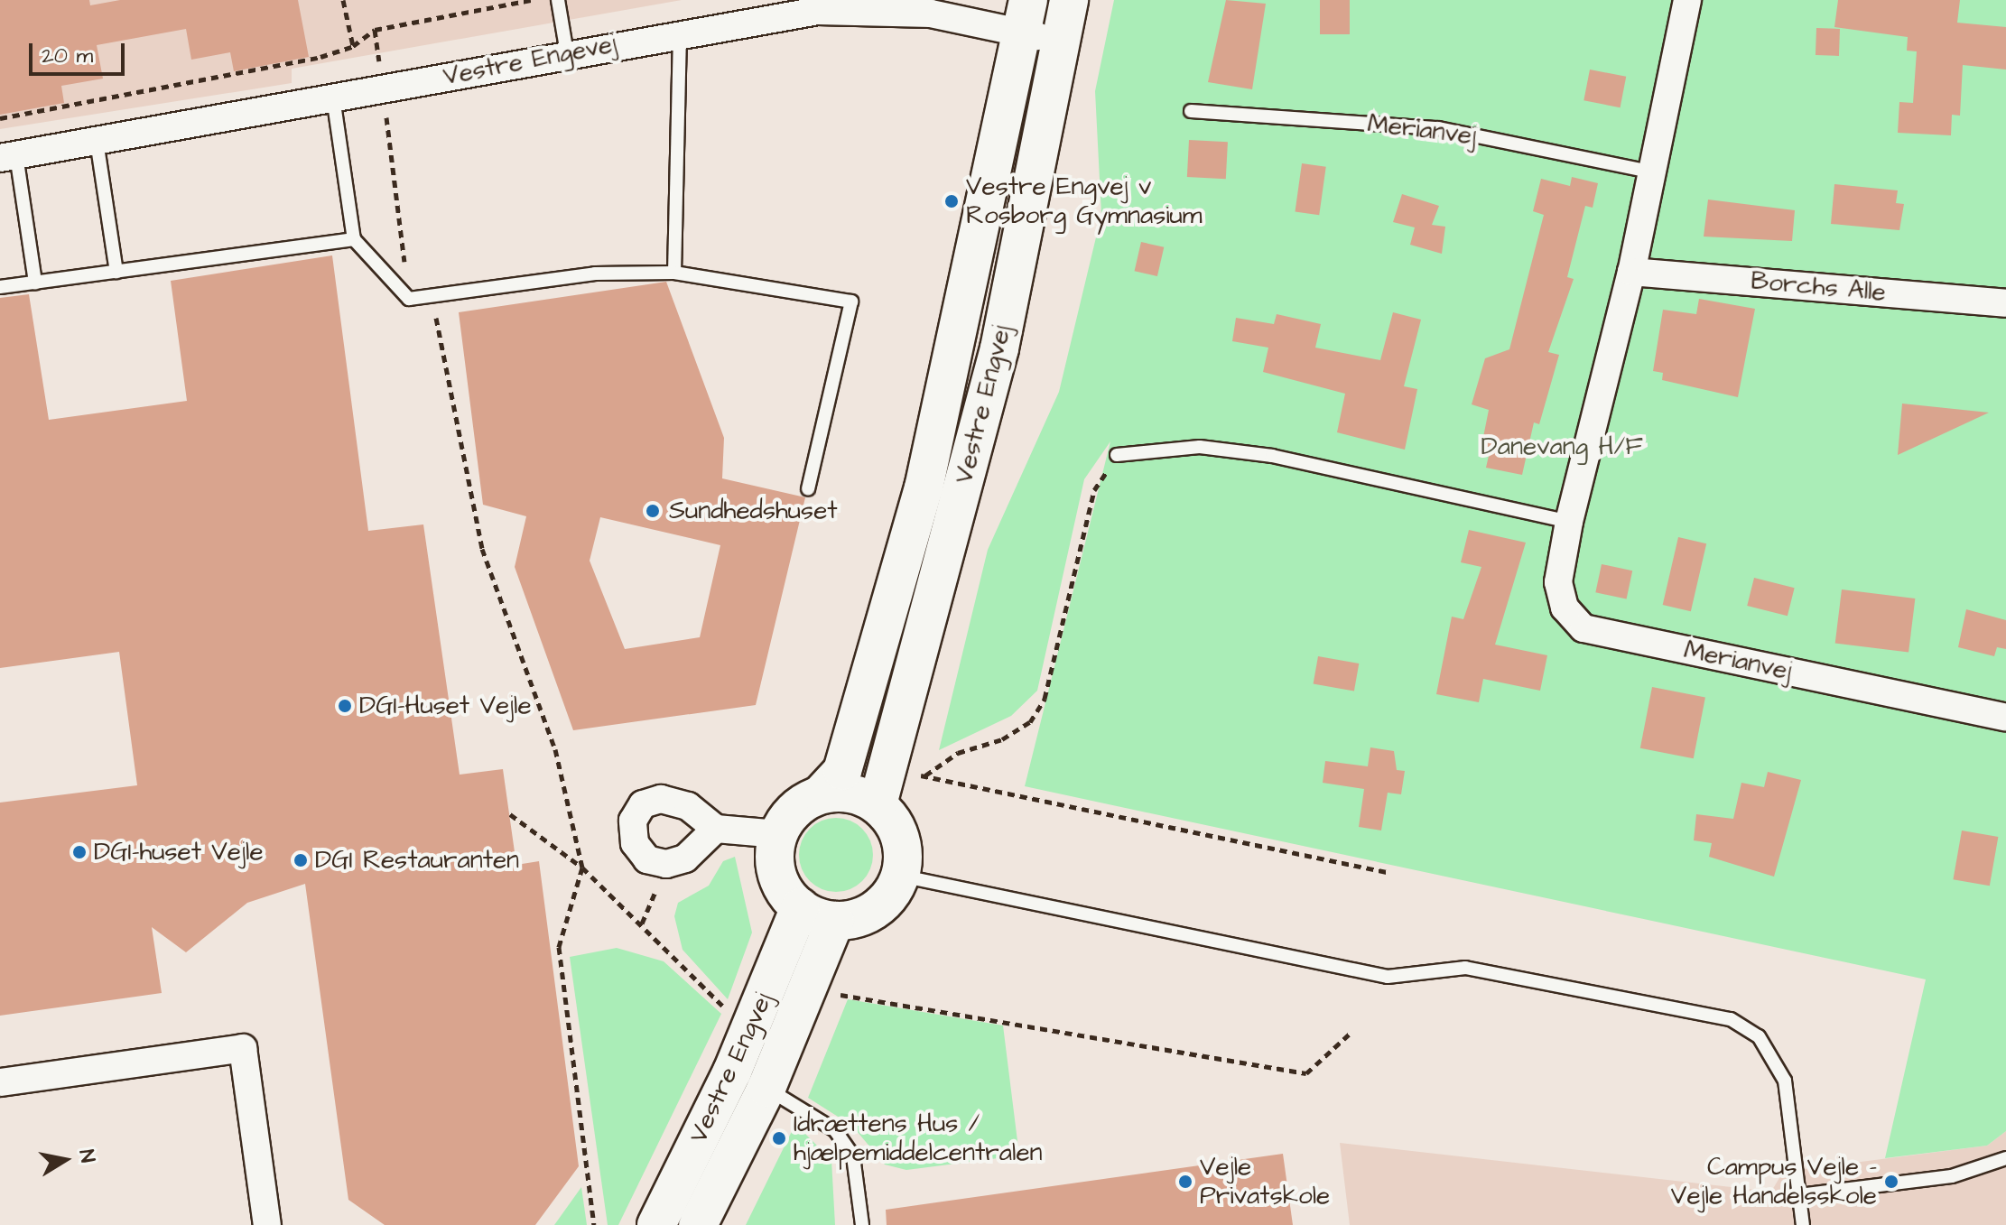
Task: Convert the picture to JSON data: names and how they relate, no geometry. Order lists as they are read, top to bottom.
{
  "streets": {
    "street": [
      "Vestre Engevej",
      "Merianvej",
      "Borchs Alle",
      "Vestre Engvej"
    ]
  },
  "crossings": [
    ["Vestre Engevej", "Vestre Engvej"],
    ["Merianvej", "Borchs Alle"]
  ],
  "parks": ["Danevang H/F"],
  "places": [
    "Vestre Engvej v Rosborg Gymnasium",
    "Sundhedshuset",
    "DGI-Huset Vejle",
    "DGI-huset Vejle",
    "DGI Restauranten",
    "Idrættens Hus / hjælpemiddelcentralen",
    "Vejle Privatskole",
    "Campus Vejle - Vejle Handelsskole"
  ],
  "scale_bar": "20 m",
  "north": "right"
}
